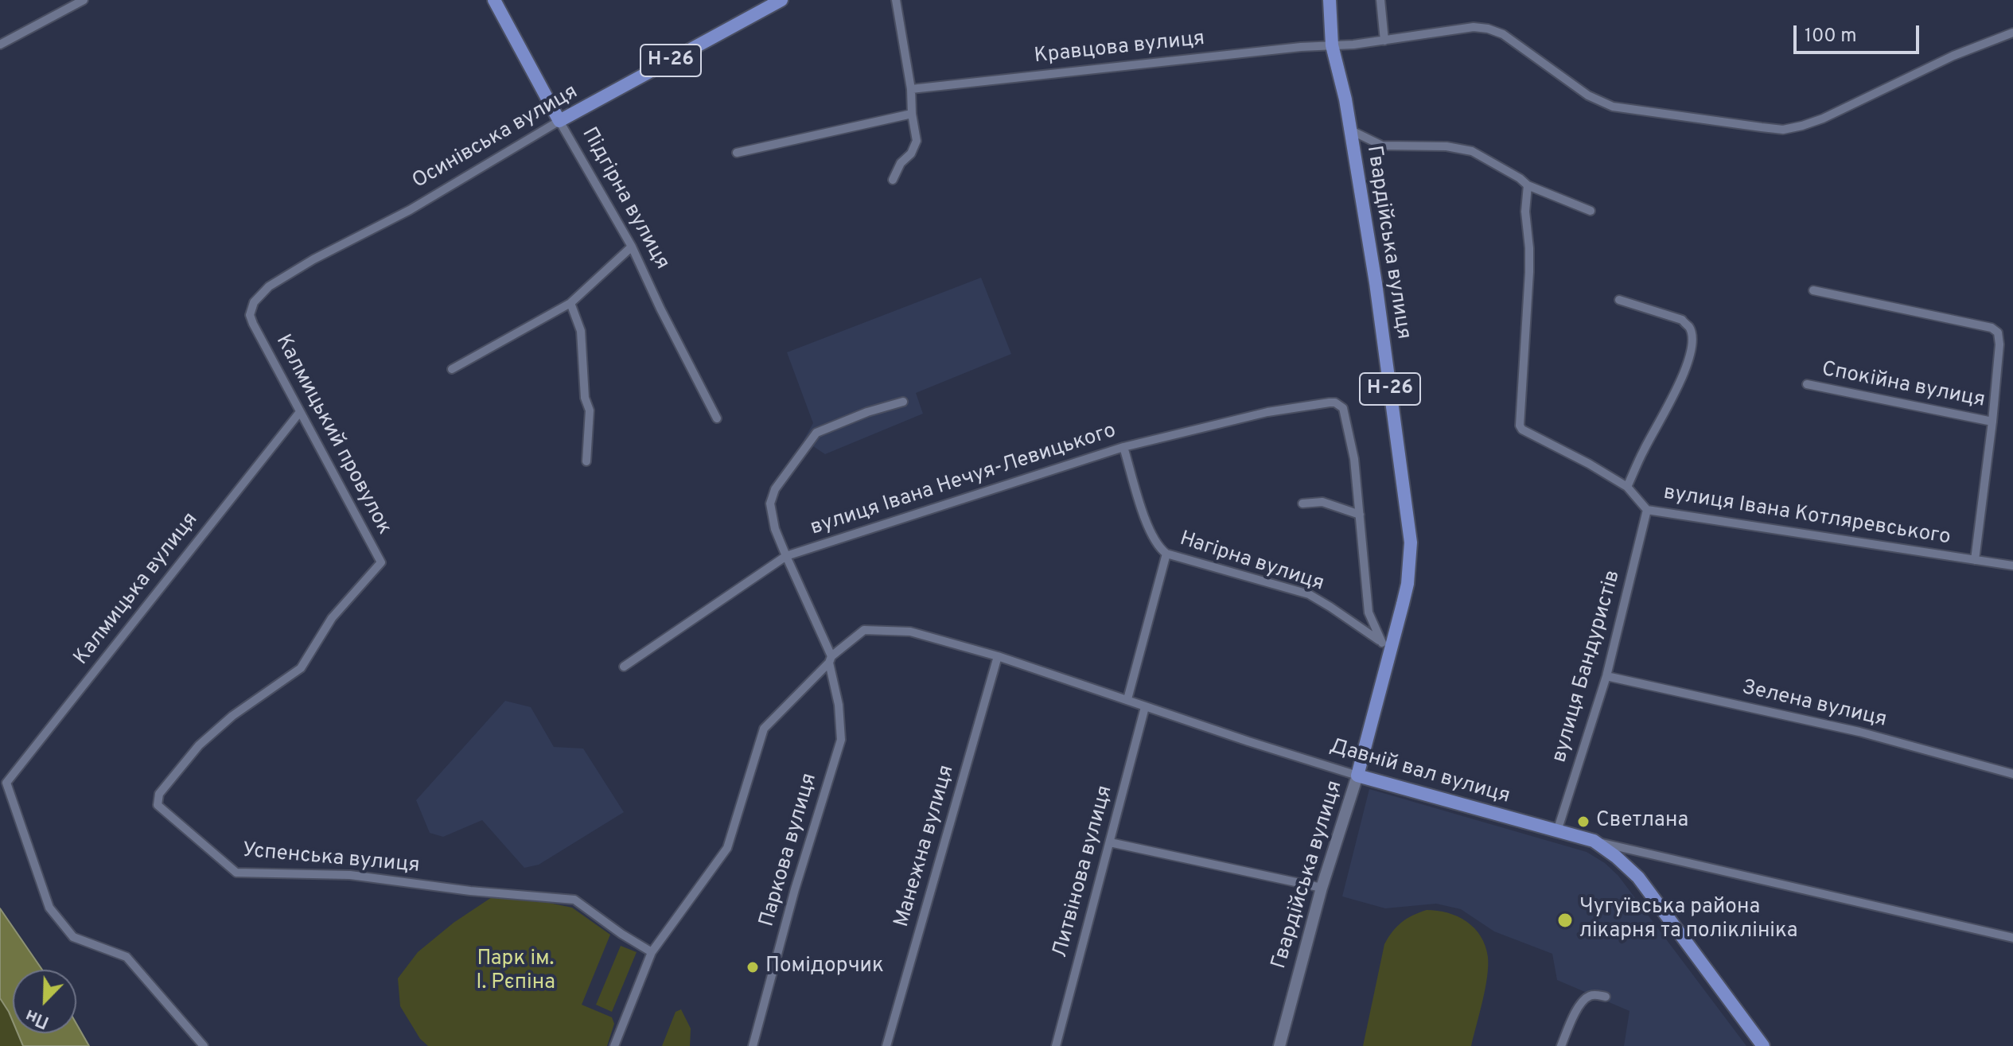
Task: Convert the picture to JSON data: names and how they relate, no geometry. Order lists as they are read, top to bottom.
{
  "streets": {
    "main road": [
      "Н-26",
      "Осинівська вулиця",
      "Підгірна вулиця",
      "Гвардійська вулиця",
      "Давній вал вулиця"
    ],
    "street": [
      "Кравцова вулиця",
      "Спокійна вулиця",
      "Калмицький провулок",
      "вулиця Івана Нечуя-Левицького",
      "вулиця Івана Котляревського",
      "Нагірна вулиця",
      "Калмицька вулиця",
      "вулиця Бандуристів",
      "Зелена вулиця",
      "Манежна вулиця",
      "Паркова вулиця",
      "Успенська вулиця",
      "Литвінова вулиця"
    ]
  },
  "crossings": [
    ["Кравцова вулиця", "Гвардійська вулиця"],
    ["Осинівська вулиця", "Підгірна вулиця"],
    ["Осинівська вулиця", "Калмицький провулок"],
    ["Гвардійська вулиця", "Нагірна вулиця"],
    ["Гвардійська вулиця", "Давній вал вулиця"],
    ["Калмицький провулок", "Калмицька вулиця"],
    ["Калмицький провулок", "Успенська вулиця"],
    ["вулиця Івана Нечуя-Левицького", "Нагірна вулиця"],
    ["вулиця Івана Нечуя-Левицького", "Паркова вулиця"],
    ["вулиця Івана Котляревського", "вулиця Бандуристів"],
    ["вулиця Бандуристів", "Зелена вулиця"],
    ["вулиця Бандуристів", "Давній вал вулиця"],
    ["Давній вал вулиця", "Манежна вулиця"],
    ["Давній вал вулиця", "Паркова вулиця"],
    ["Давній вал вулиця", "Успенська вулиця"],
    ["Давній вал вулиця", "Литвінова вулиця"]
  ],
  "parks": ["Парк ім. І. Рєпіна"],
  "places": ["Светлана", "Чугуївська района лікарня та поліклініка", "Помідорчик"],
  "scale_bar": "100 m",
  "north": "bottom left"
}
